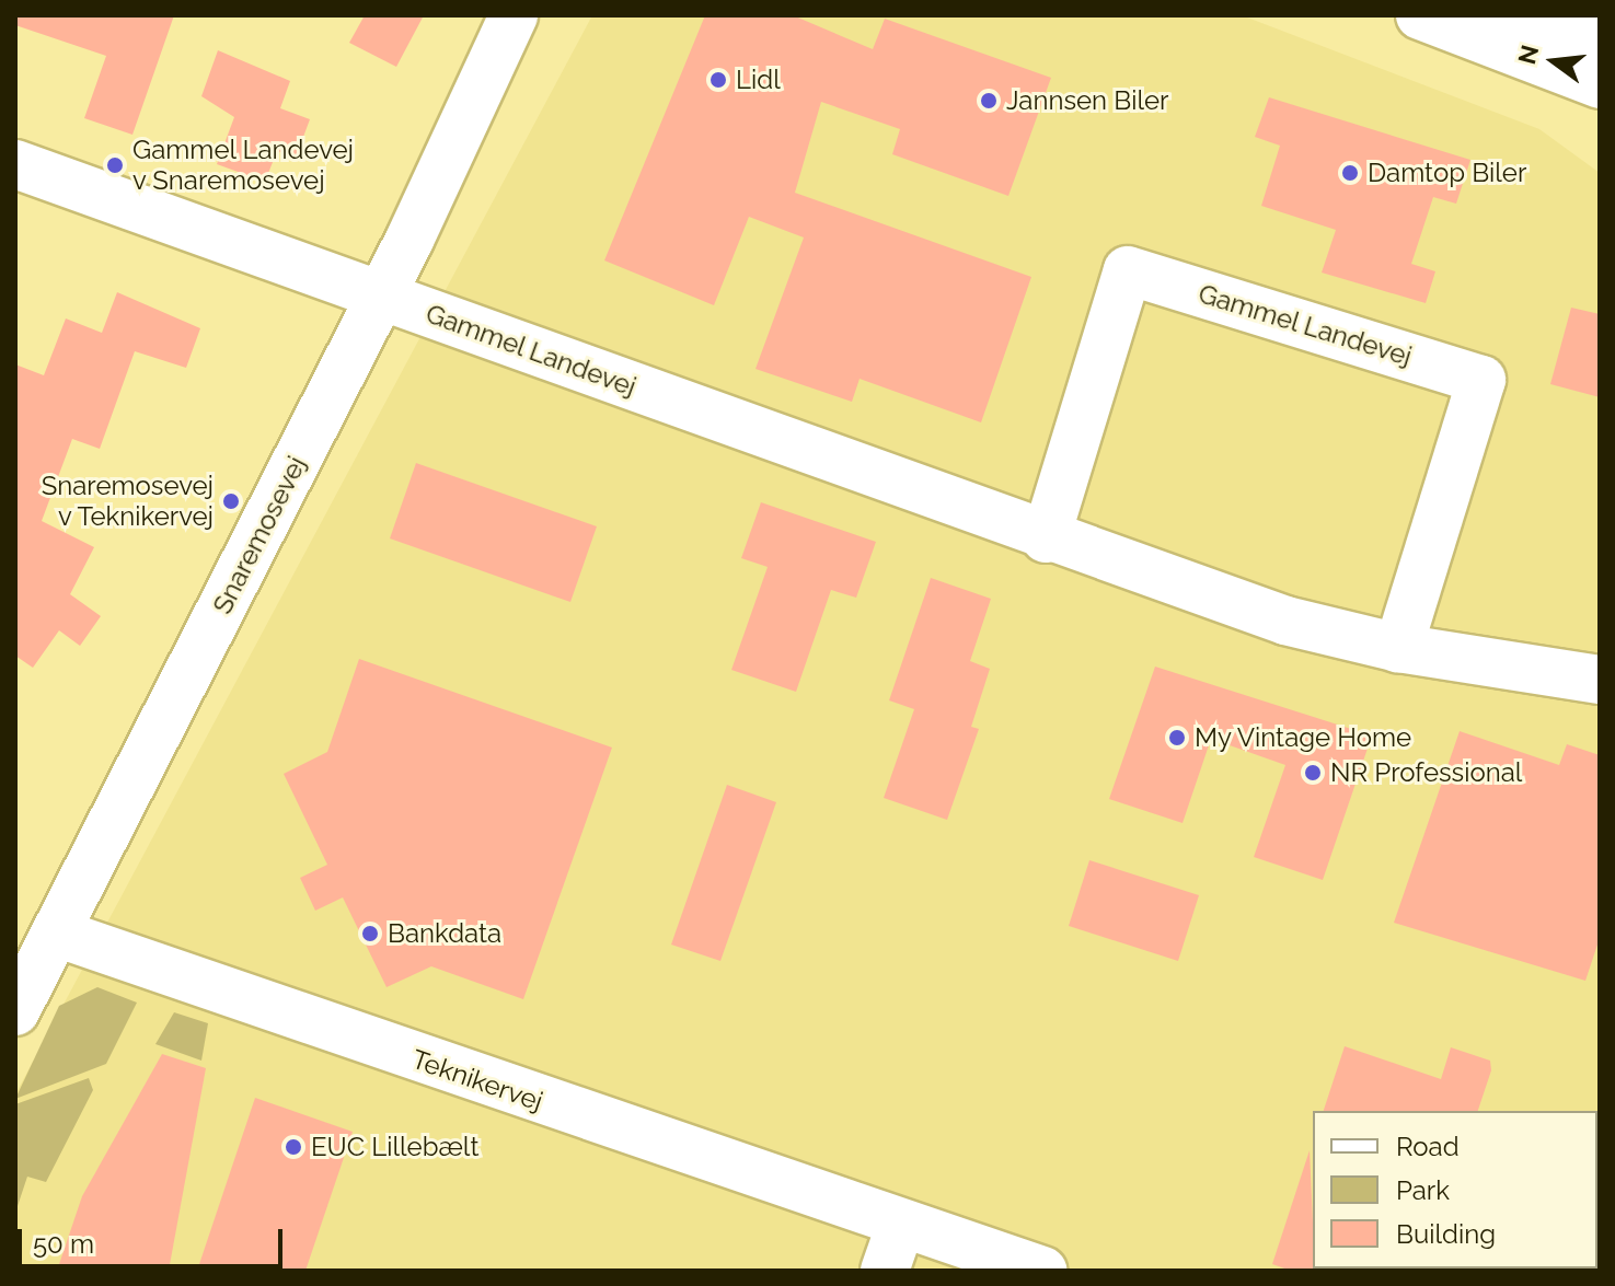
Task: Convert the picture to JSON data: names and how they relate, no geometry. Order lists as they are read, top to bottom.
{
  "streets": {
    "street": ["Gammel Landevej", "Snaremosevej", "Teknikervej"]
  },
  "crossings": [
    ["Gammel Landevej", "Snaremosevej"],
    ["Snaremosevej", "Teknikervej"]
  ],
  "places": [
    "Lidl",
    "Jannsen Biler",
    "Gammel Landevej v Snaremosevej",
    "Damtop Biler",
    "Snaremosevej v Teknikervej",
    "My Vintage Home",
    "NR Professional",
    "Bankdata",
    "EUC Lillebælt"
  ],
  "legend": ["Road", "Park", "Building"],
  "scale_bar": "50 m",
  "north": "left"
}
